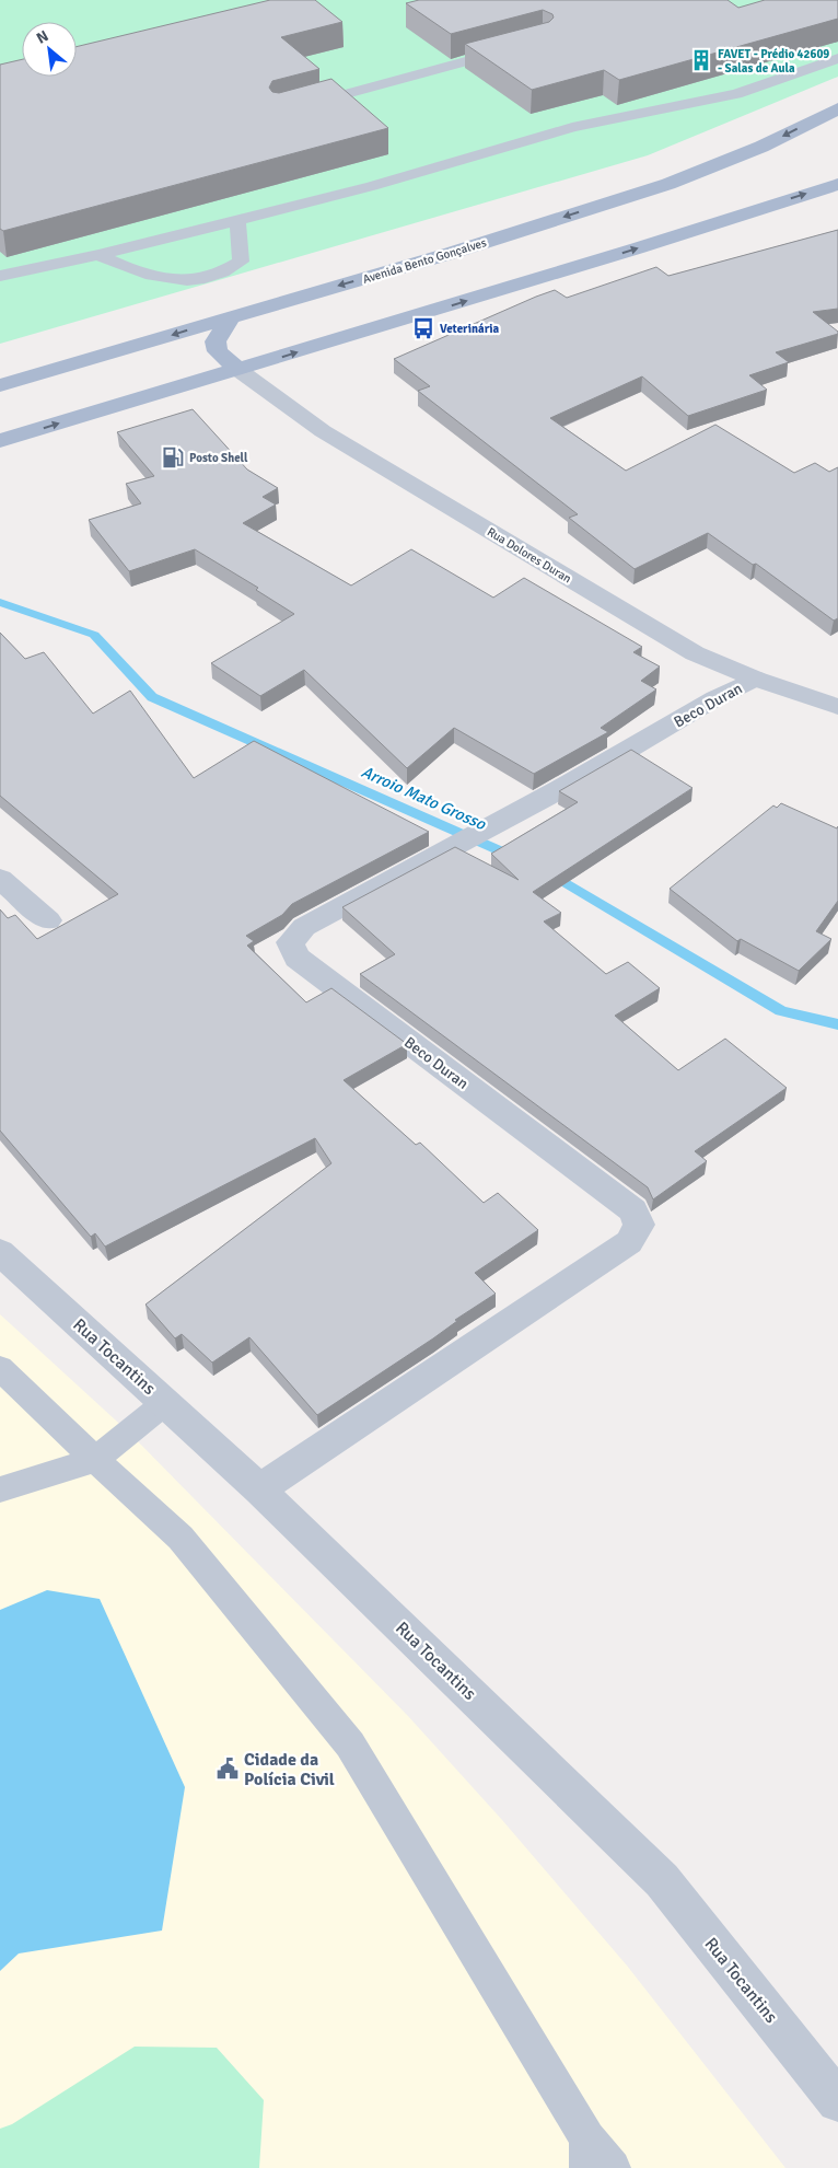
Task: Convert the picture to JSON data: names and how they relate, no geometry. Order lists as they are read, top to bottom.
{
  "streets": {
    "main road": ["Avenida Bento Gonçalves"],
    "street": ["Rua Dolores Duran", "Beco Duran", "Rua Tocantins"]
  },
  "crossings": [
    ["Rua Dolores Duran", "Beco Duran"],
    ["Beco Duran", "Rua Tocantins"]
  ],
  "water": ["Arroio Mato Grosso"],
  "places": {
    "building": ["FAVET - Prédio 42609 - Salas de Aula"],
    "bus stop": ["Veterinária"],
    "fuel station": ["Posto Shell"],
    "public building": ["Cidade da Polícia Civil"]
  },
  "north": "top left"
}
